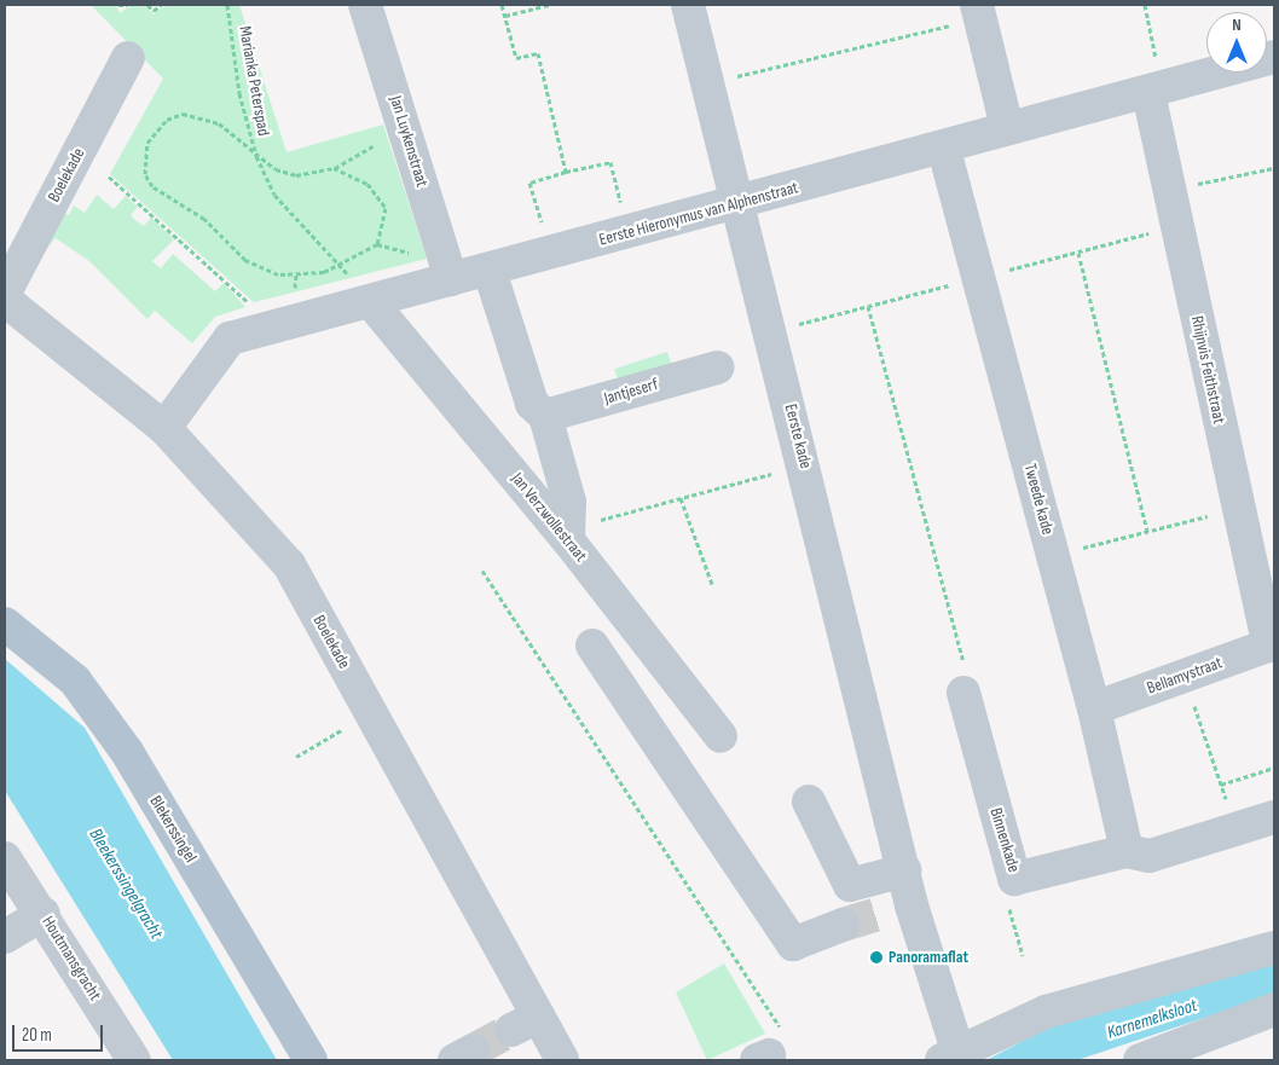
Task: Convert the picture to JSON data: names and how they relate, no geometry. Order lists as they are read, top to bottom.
{
  "streets": {
    "main road": ["Blekerssingel"],
    "street": [
      "Jan Luykenstraat",
      "Boelekade",
      "Eerste Hieronymus van Alphenstraat",
      "Rhijnvis Feithstraat",
      "Jantjeserf",
      "Eerste kade",
      "Tweede kade",
      "Jan Verzwollestraat",
      "Bellamystraat",
      "Binnenkade",
      "Houtmansgracht"
    ],
    "path": ["Marianka Peterspad"]
  },
  "crossings": [
    ["Marianka Peterspad", "Eerste Hieronymus van Alphenstraat"],
    ["Marianka Peterspad", "Jan Verzwollestraat"],
    ["Jan Luykenstraat", "Eerste Hieronymus van Alphenstraat"],
    ["Boelekade", "Eerste Hieronymus van Alphenstraat"],
    ["Eerste Hieronymus van Alphenstraat", "Rhijnvis Feithstraat"],
    ["Eerste Hieronymus van Alphenstraat", "Eerste kade"],
    ["Eerste Hieronymus van Alphenstraat", "Tweede kade"],
    ["Eerste Hieronymus van Alphenstraat", "Jan Verzwollestraat"],
    ["Rhijnvis Feithstraat", "Bellamystraat"],
    ["Tweede kade", "Bellamystraat"],
    ["Tweede kade", "Binnenkade"]
  ],
  "water": ["Bleekerssingelgracht", "Karnemelksloot"],
  "places": ["Panoramaflat"],
  "scale_bar": "20 m",
  "north": "top"
}
